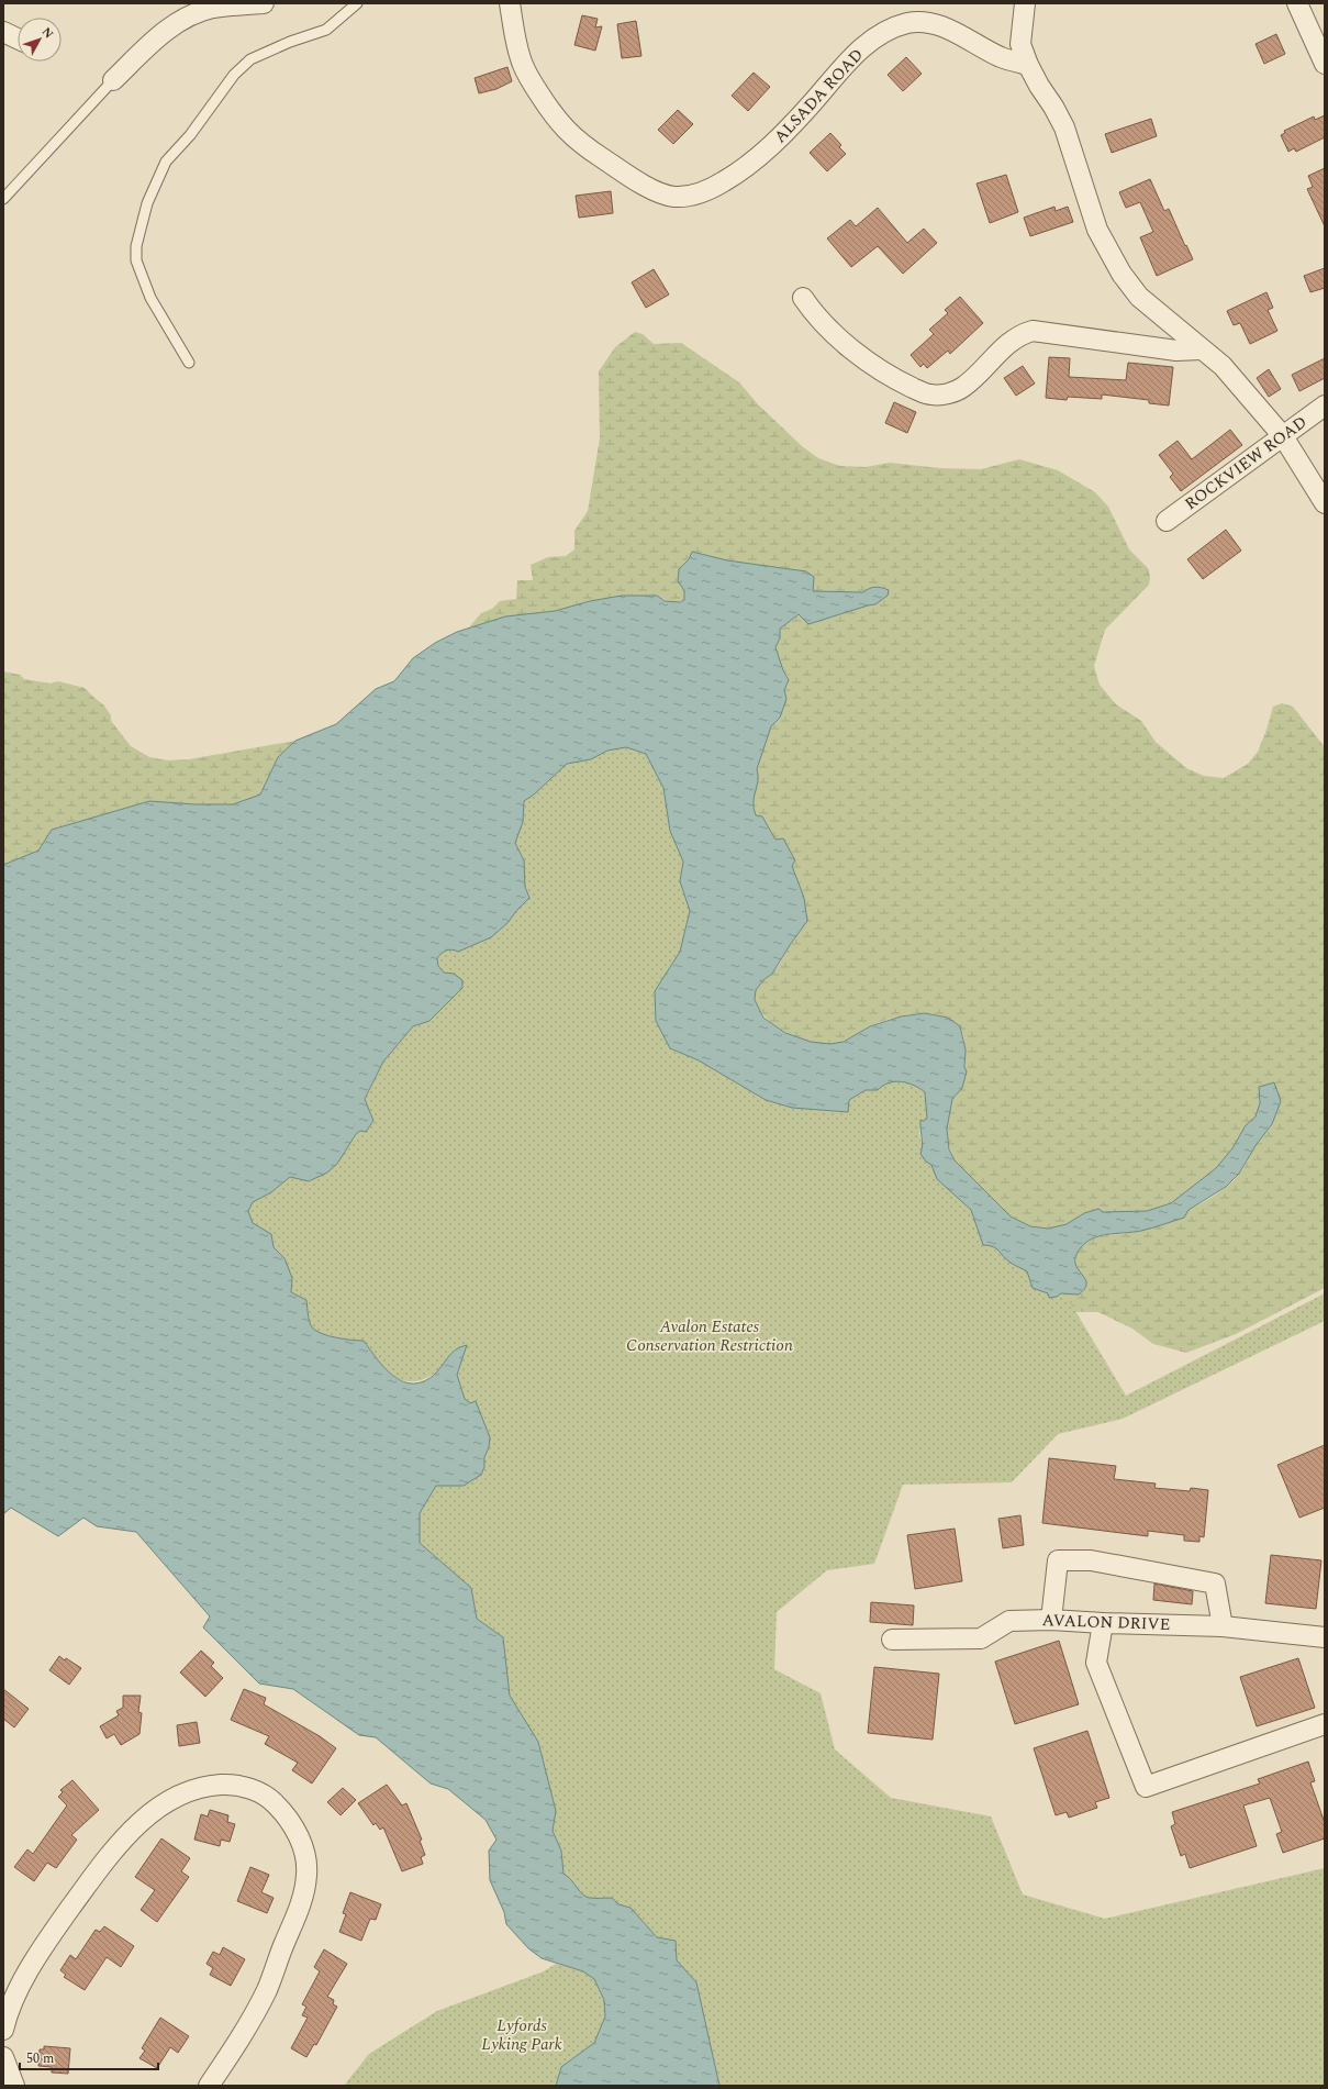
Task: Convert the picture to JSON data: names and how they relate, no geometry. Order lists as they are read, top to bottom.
{
  "streets": {
    "street": ["ALSADA ROAD", "ROCKVIEW ROAD", "AVALON DRIVE"]
  },
  "parks": ["Avalon Estates Conservation Restriction", "Lyfords Lyking Park"],
  "scale_bar": "50 m",
  "north": "top right"
}
